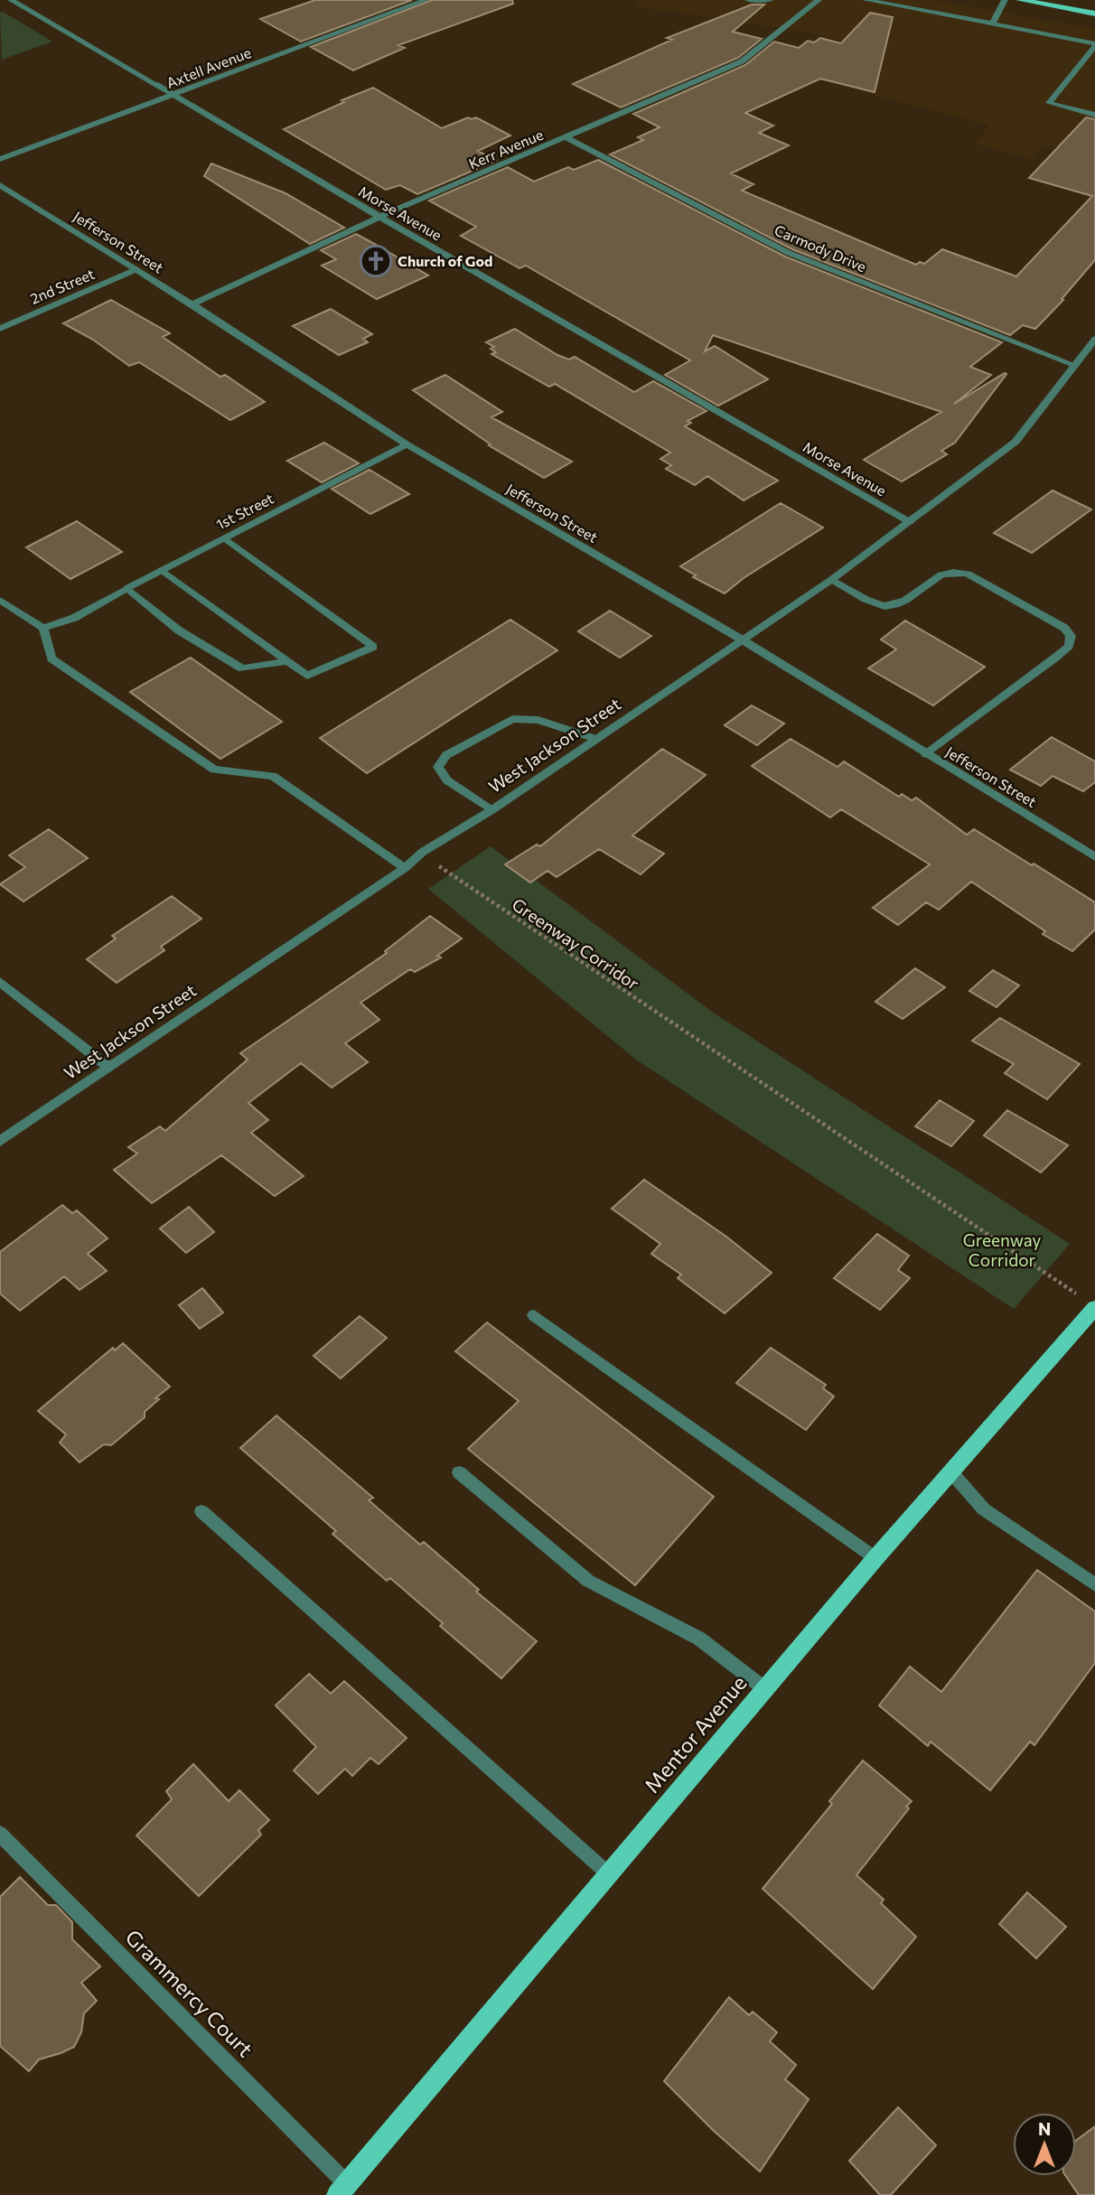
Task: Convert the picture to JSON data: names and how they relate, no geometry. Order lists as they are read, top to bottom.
{
  "streets": {
    "main road": ["Mentor Avenue"],
    "street": [
      "Axtell Avenue",
      "Kerr Avenue",
      "Morse Avenue",
      "Jefferson Street",
      "Carmody Drive",
      "2nd Street",
      "1st Street",
      "West Jackson Street",
      "Grammercy Court"
    ],
    "path": ["Greenway Corridor"]
  },
  "crossings": [
    ["Axtell Avenue", "Morse Avenue"],
    ["Kerr Avenue", "Morse Avenue"],
    ["Kerr Avenue", "Jefferson Street"],
    ["Kerr Avenue", "Carmody Drive"],
    ["Morse Avenue", "West Jackson Street"],
    ["Jefferson Street", "2nd Street"],
    ["Jefferson Street", "1st Street"],
    ["Jefferson Street", "West Jackson Street"],
    ["Carmody Drive", "West Jackson Street"],
    ["West Jackson Street", "Greenway Corridor"],
    ["Greenway Corridor", "Mentor Avenue"],
    ["Mentor Avenue", "Grammercy Court"]
  ],
  "parks": ["Greenway Corridor"],
  "places": {
    "church": ["Church of God"]
  },
  "north": "top"
}
